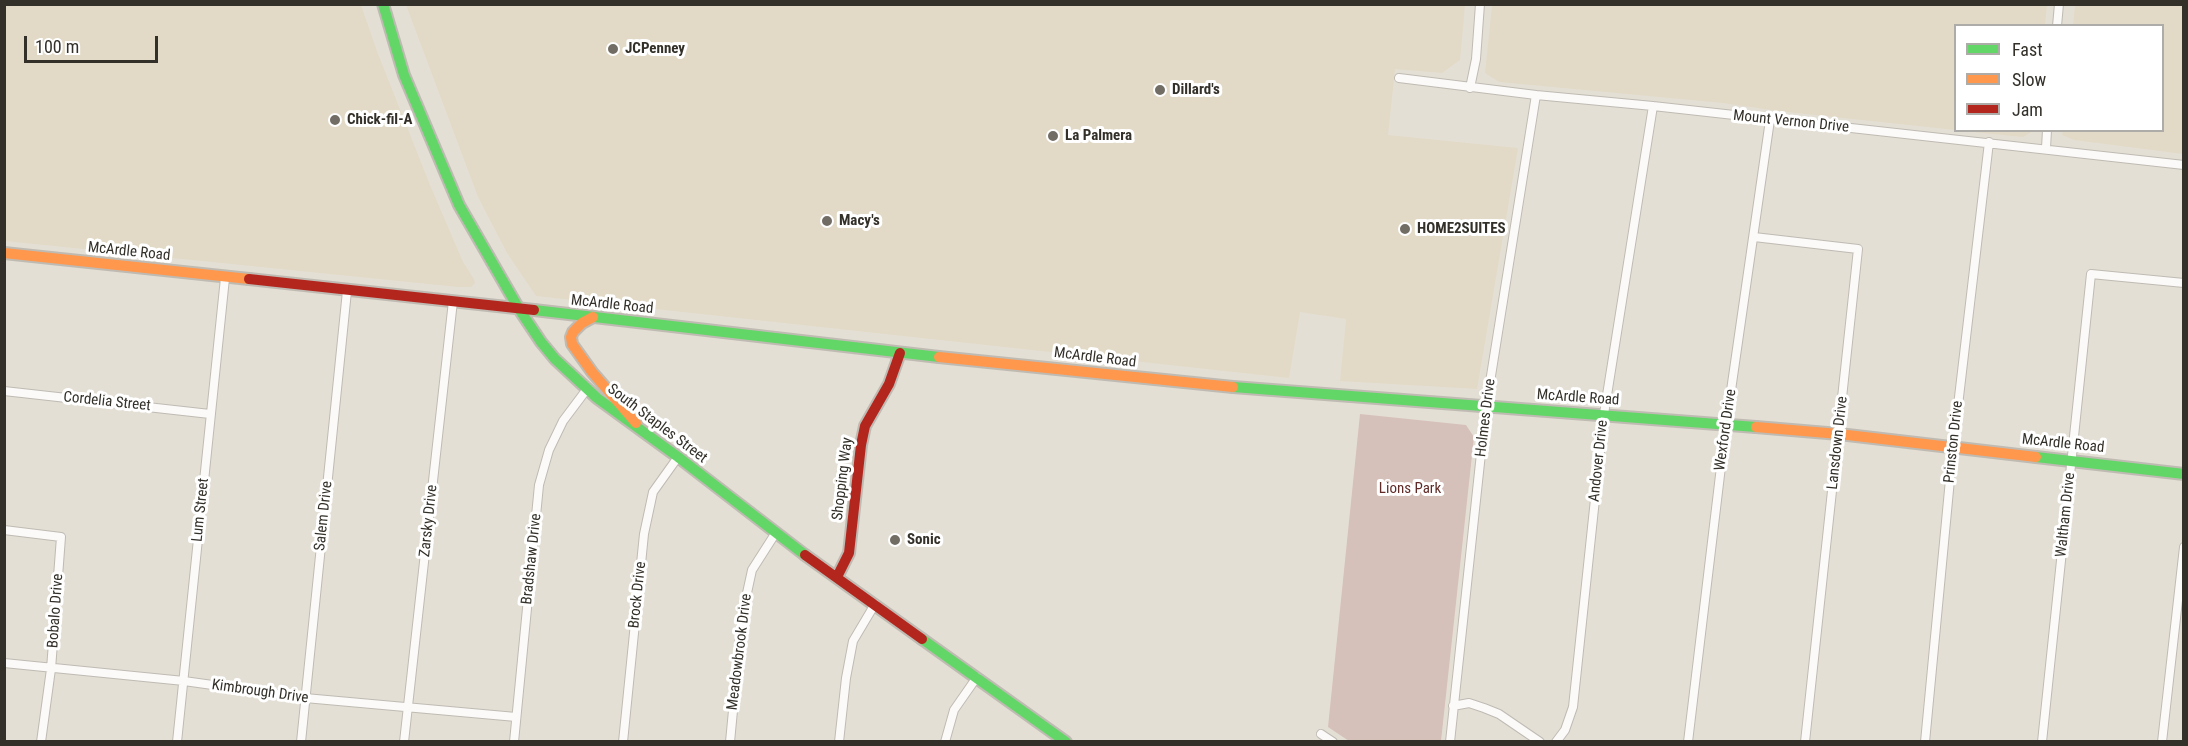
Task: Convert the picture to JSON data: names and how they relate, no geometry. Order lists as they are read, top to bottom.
{
  "streets": {
    "main road": ["McArdle Road", "South Staples Street", "Shopping Way"],
    "street": [
      "Mount Vernon Drive",
      "Cordelia Street",
      "Holmes Drive",
      "Wexford Drive",
      "Prinston Drive",
      "Lansdown Drive",
      "Andover Drive",
      "Lum Street",
      "Waltham Drive",
      "Salem Drive",
      "Zarsky Drive",
      "Bradshaw Drive",
      "Brock Drive",
      "Bobalo Drive",
      "Meadowbrook Drive",
      "Kimbrough Drive"
    ]
  },
  "crossings": [
    ["Mount Vernon Drive", "Holmes Drive"],
    ["Mount Vernon Drive", "Wexford Drive"],
    ["Mount Vernon Drive", "Prinston Drive"],
    ["Mount Vernon Drive", "Andover Drive"],
    ["McArdle Road", "Holmes Drive"],
    ["McArdle Road", "South Staples Street"],
    ["McArdle Road", "Wexford Drive"],
    ["McArdle Road", "Prinston Drive"],
    ["McArdle Road", "Lansdown Drive"],
    ["McArdle Road", "Andover Drive"],
    ["McArdle Road", "Shopping Way"],
    ["McArdle Road", "Lum Street"],
    ["McArdle Road", "Waltham Drive"],
    ["McArdle Road", "Salem Drive"],
    ["McArdle Road", "Zarsky Drive"],
    ["Cordelia Street", "Lum Street"],
    ["South Staples Street", "Shopping Way"],
    ["South Staples Street", "Bradshaw Drive"],
    ["South Staples Street", "Brock Drive"],
    ["South Staples Street", "Meadowbrook Drive"],
    ["Wexford Drive", "Lansdown Drive"],
    ["Lum Street", "Kimbrough Drive"],
    ["Salem Drive", "Kimbrough Drive"],
    ["Zarsky Drive", "Kimbrough Drive"],
    ["Bradshaw Drive", "Kimbrough Drive"],
    ["Bobalo Drive", "Kimbrough Drive"]
  ],
  "parks": ["Lions Park"],
  "places": [
    "JCPenney",
    "Dillard's",
    "Chick-fil-A",
    "La Palmera",
    "Macy's",
    "HOME2SUITES",
    "Sonic"
  ],
  "legend": ["Fast", "Slow", "Jam"],
  "scale_bar": "100 m"
}
